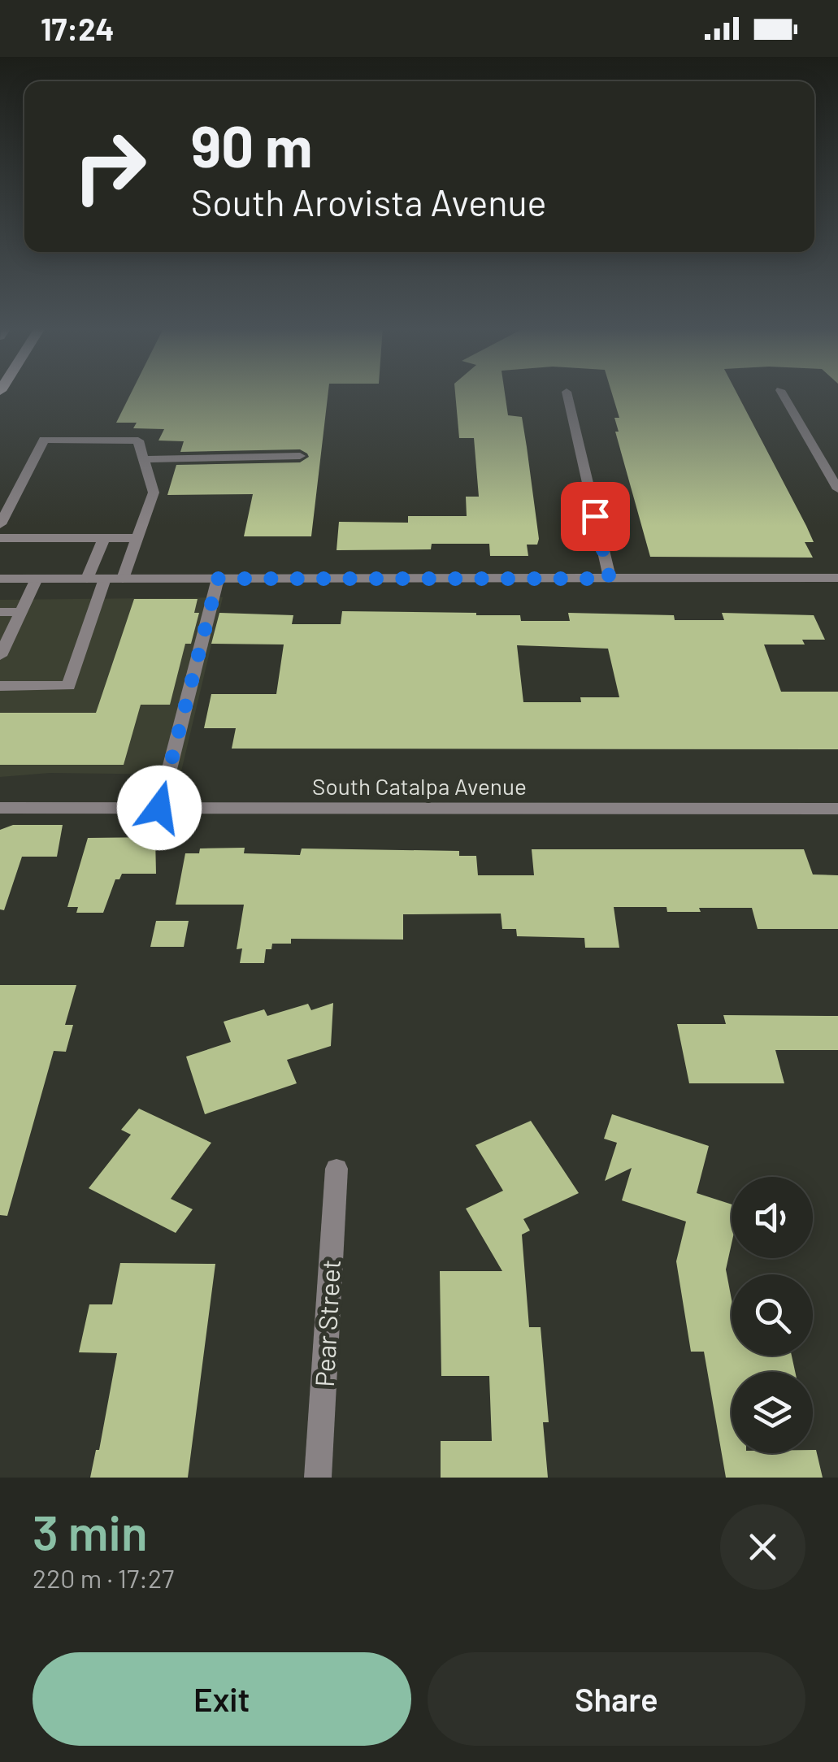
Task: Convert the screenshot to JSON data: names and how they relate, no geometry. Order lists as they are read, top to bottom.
{
  "streets": {
    "street": ["South Catalpa Avenue", "Pear Street"]
  },
  "page": {
    "status": "17:24",
    "turn": ["90 m", "South Arovista Avenue"],
    "heading": ["3 min", "220 m · 17:27"],
    "buttons": ["Exit", "Share"]
  }
}
